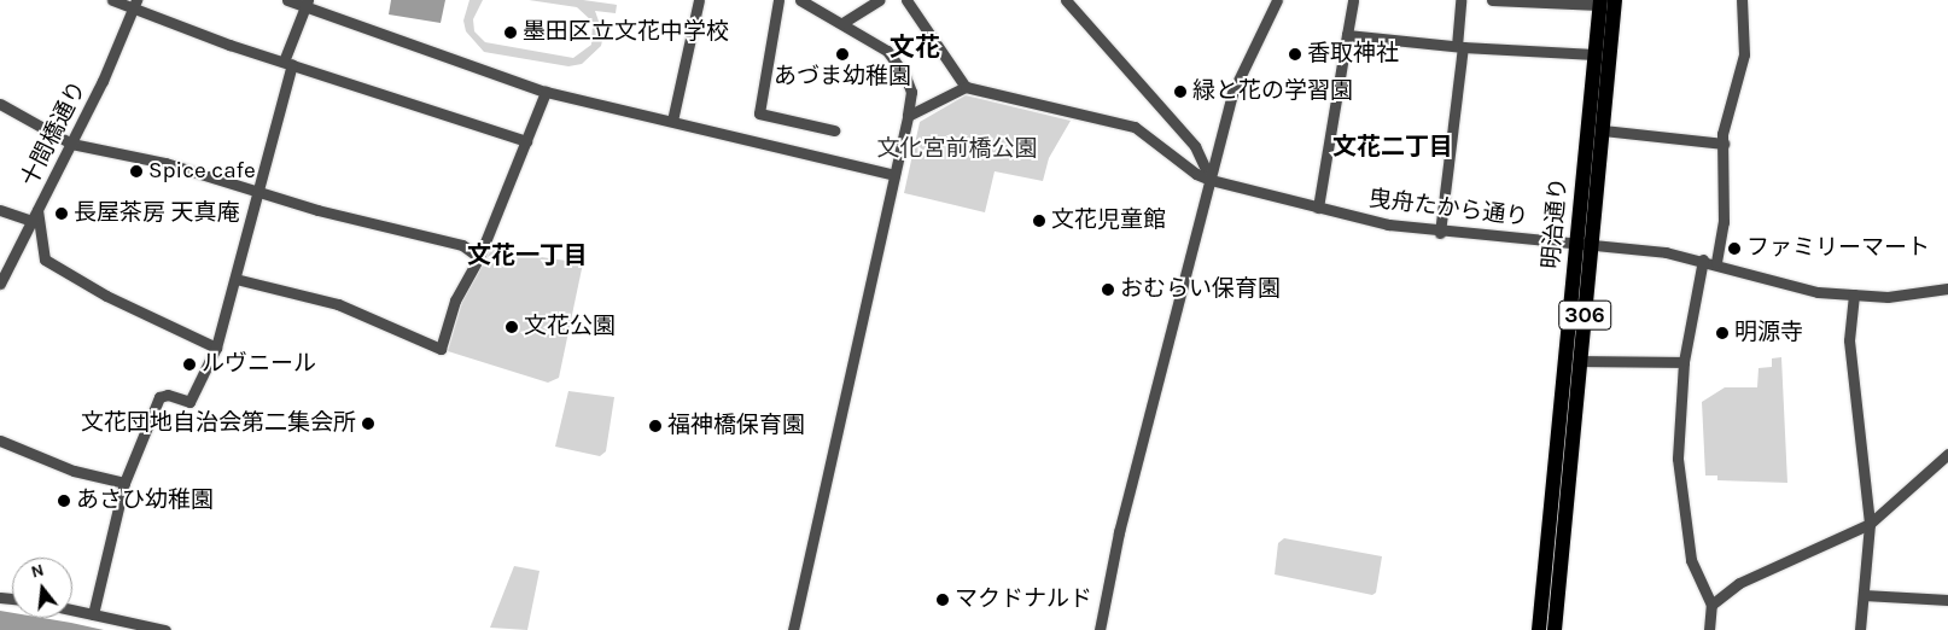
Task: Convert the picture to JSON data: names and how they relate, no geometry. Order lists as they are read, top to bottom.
{
  "streets": {
    "main road": ["明治通り", "306"],
    "street": ["十間橋通り", "曳舟たから通り"]
  },
  "crossings": [
    ["曳舟たから通り", "明治通り"]
  ],
  "districts": ["文花", "文花二丁目", "文花一丁目"],
  "parks": ["文化宮前橋公園"],
  "places": [
    "墨田区立文花中学校",
    "あづま幼稚園",
    "香取神社",
    "緑と花の学習園",
    "Spice cafe",
    "長屋茶房 天真庵",
    "文花児童館",
    "ファミリーマート",
    "おむらい保育園",
    "文花公園",
    "明源寺",
    "ルヴニール",
    "文花団地自治会第二集会所",
    "福神橋保育園",
    "あさひ幼稚園",
    "マクドナルド"
  ],
  "north": "top"
}
